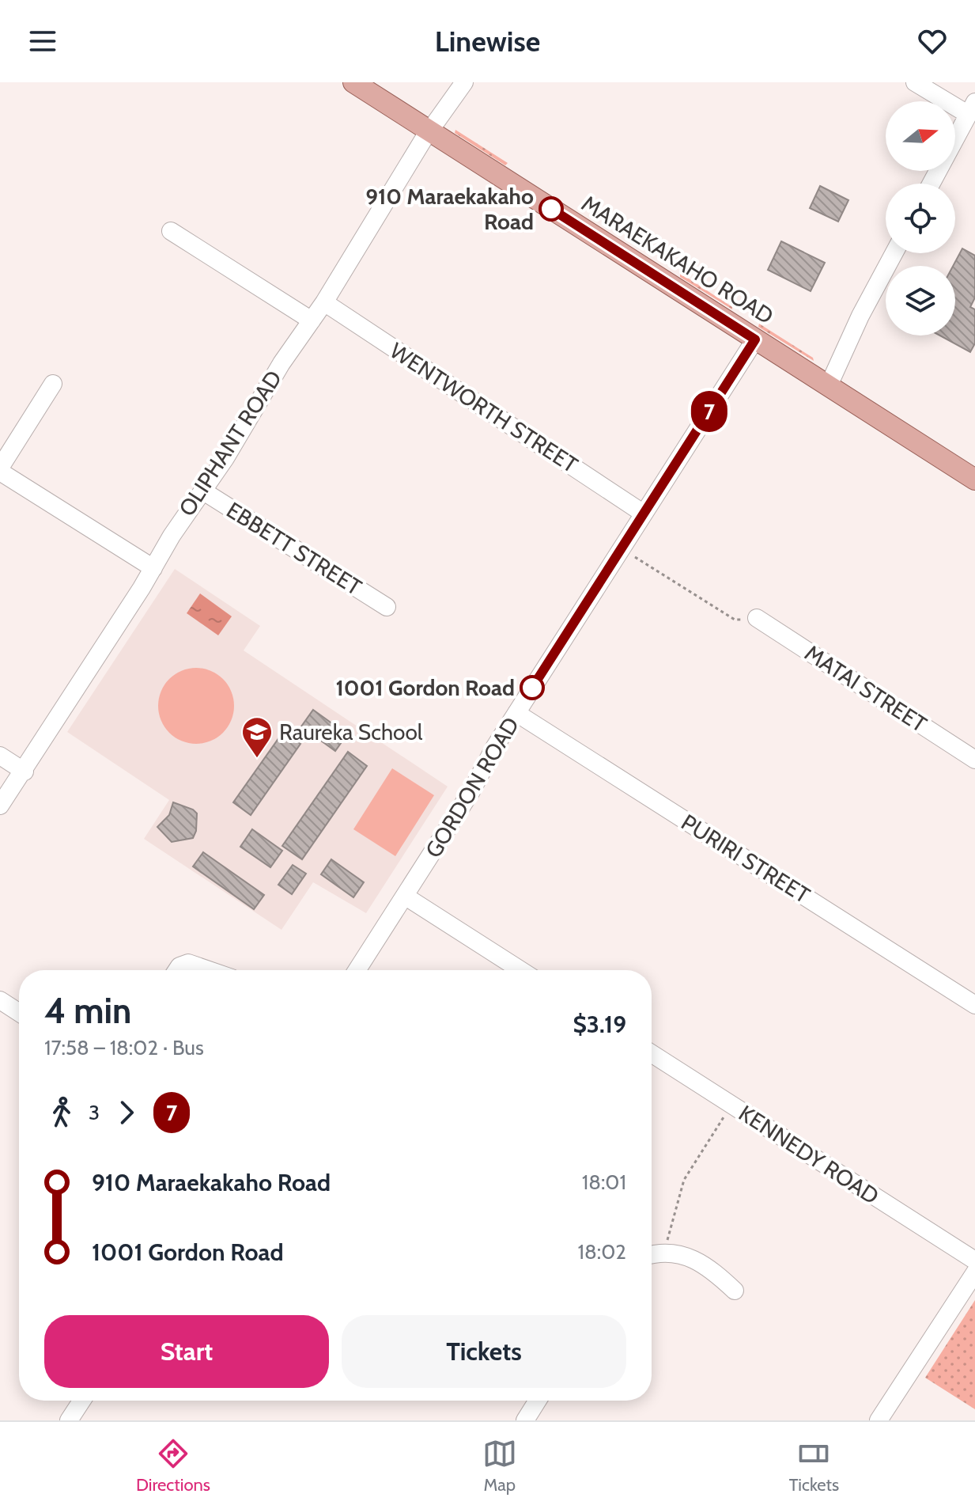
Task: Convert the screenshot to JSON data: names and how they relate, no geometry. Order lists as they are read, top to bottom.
{
  "streets": {
    "main road": ["MARAEKAKAHO ROAD"],
    "street": [
      "WENTWORTH STREET",
      "OLIPHANT ROAD",
      "EBBETT STREET",
      "MATAI STREET",
      "GORDON ROAD",
      "PURIRI STREET",
      "KENNEDY ROAD"
    ]
  },
  "crossings": [
    ["MARAEKAKAHO ROAD", "OLIPHANT ROAD"],
    ["MARAEKAKAHO ROAD", "GORDON ROAD"],
    ["WENTWORTH STREET", "OLIPHANT ROAD"],
    ["WENTWORTH STREET", "GORDON ROAD"],
    ["OLIPHANT ROAD", "EBBETT STREET"],
    ["GORDON ROAD", "PURIRI STREET"]
  ],
  "places": {
    "other": ["910 Maraekakaho Road", "1001 Gordon Road"],
    "school or university": ["Raureka School"]
  },
  "lines": ["bus line 7"],
  "north": "right",
  "page": {
    "header": "Linewise",
    "on_map": "7",
    "heading": ["4 min", "17:58 – 18:02 · Bus", "$3.19"],
    "legs": ["3", "7"],
    "list": [
      {
        "name": "910 Maraekakaho Road",
        "value": "18:01"
      },
      {
        "name": "1001 Gordon Road",
        "value": "18:02"
      }
    ],
    "buttons": ["Start", "Tickets"],
    "tabs": ["Directions", "Map", "Tickets"]
  }
}
